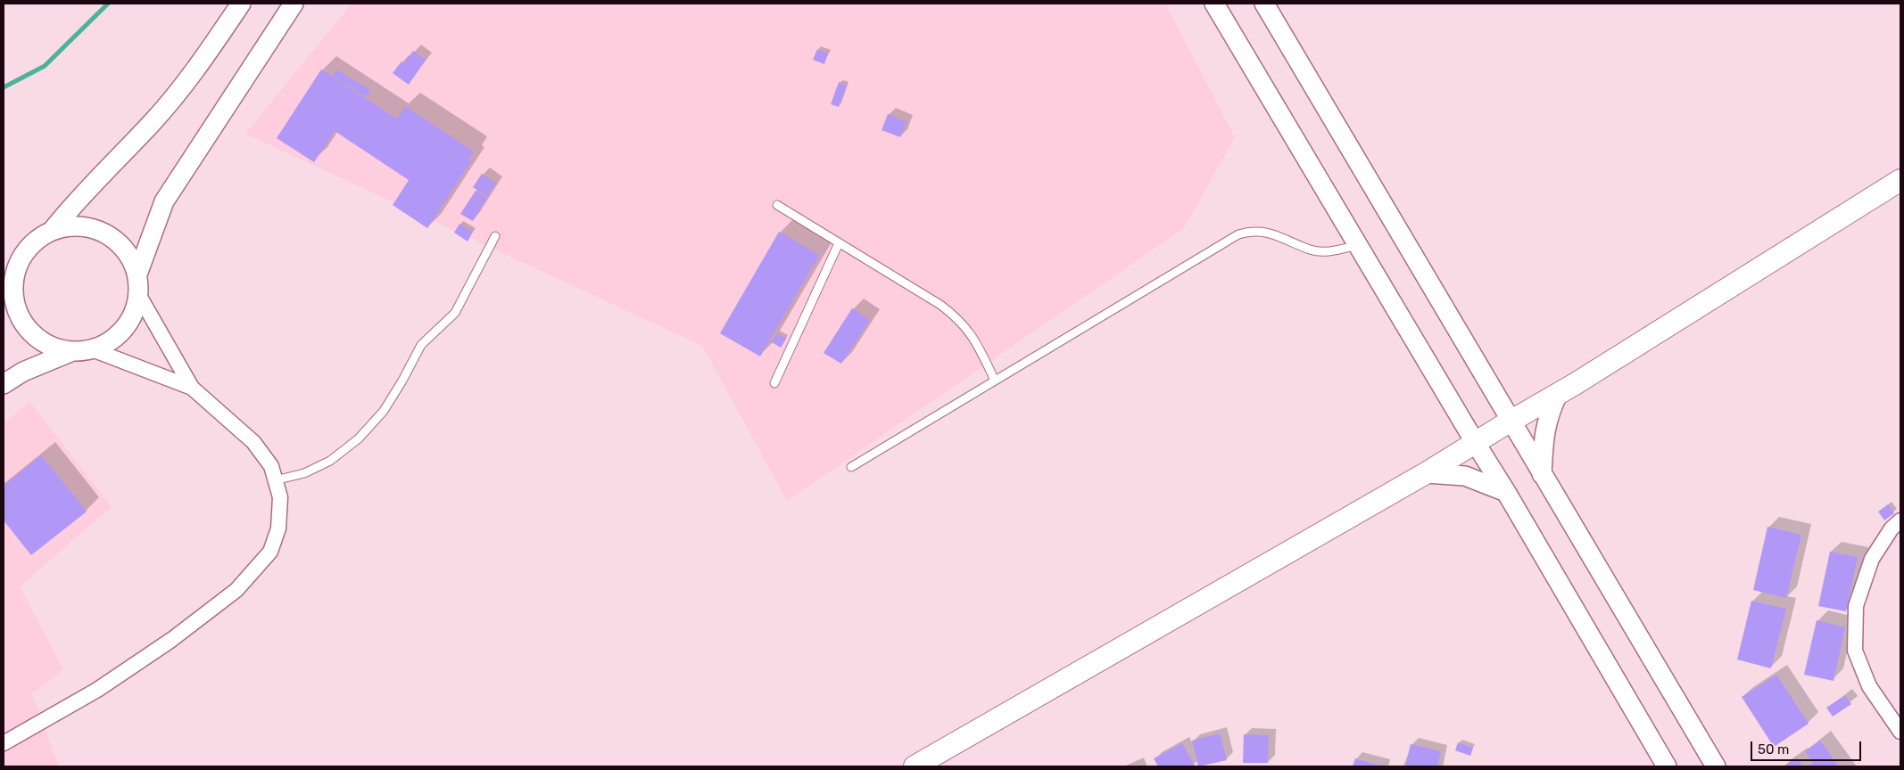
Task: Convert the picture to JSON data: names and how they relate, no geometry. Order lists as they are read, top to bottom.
{
  "scale_bar": "50 m"
}
